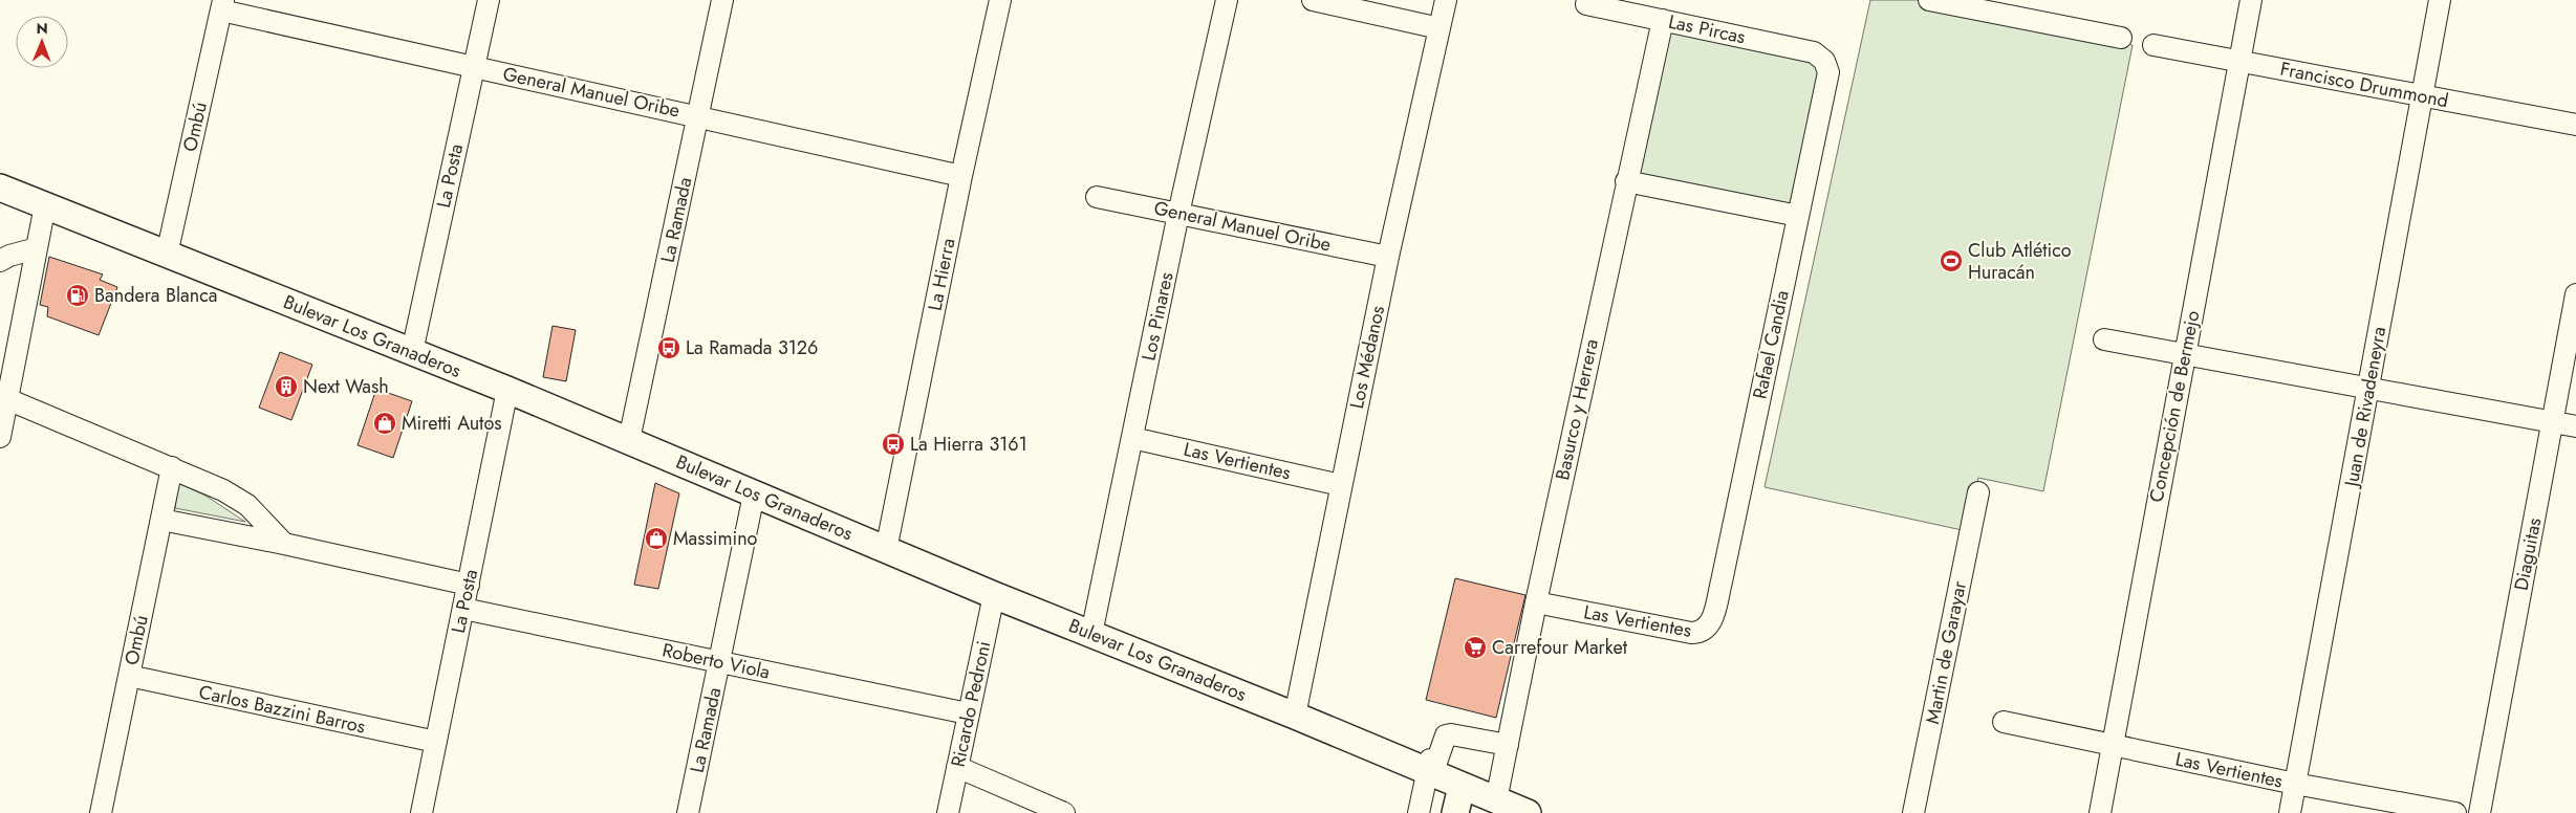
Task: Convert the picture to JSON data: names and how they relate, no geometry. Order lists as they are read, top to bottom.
{
  "streets": {
    "main road": ["Bulevar Los Granaderos"],
    "street": [
      "Las Pircas",
      "Francisco Drummond",
      "General Manuel Oribe",
      "Ombú",
      "La Posta",
      "La Ramada",
      "La Hierra",
      "Los Pinares",
      "Rafael Candia",
      "Los Médanos",
      "Concepción de Bermejo",
      "Juan de Rivadeneyra",
      "Basurco y Herrera",
      "Las Vertientes",
      "Diaguitas",
      "Martin de Garayar",
      "Roberto Viola",
      "Ricardo Pedroni",
      "Carlos Bazzini Barros"
    ]
  },
  "crossings": [
    ["Las Pircas", "Rafael Candia"],
    ["Las Pircas", "Basurco y Herrera"],
    ["Francisco Drummond", "Concepción de Bermejo"],
    ["Francisco Drummond", "Juan de Rivadeneyra"],
    ["General Manuel Oribe", "Ombú"],
    ["General Manuel Oribe", "La Posta"],
    ["General Manuel Oribe", "La Ramada"],
    ["General Manuel Oribe", "La Hierra"],
    ["General Manuel Oribe", "Los Pinares"],
    ["General Manuel Oribe", "Los Médanos"],
    ["Ombú", "Bulevar Los Granaderos"],
    ["Ombú", "Carlos Bazzini Barros"],
    ["La Posta", "Bulevar Los Granaderos"],
    ["La Posta", "Roberto Viola"],
    ["La Posta", "Carlos Bazzini Barros"],
    ["La Ramada", "Bulevar Los Granaderos"],
    ["La Ramada", "Roberto Viola"],
    ["La Hierra", "Bulevar Los Granaderos"],
    ["Los Pinares", "Bulevar Los Granaderos"],
    ["Los Pinares", "Las Vertientes"],
    ["Bulevar Los Granaderos", "Los Médanos"],
    ["Bulevar Los Granaderos", "Basurco y Herrera"],
    ["Bulevar Los Granaderos", "Ricardo Pedroni"],
    ["Rafael Candia", "Las Vertientes"],
    ["Los Médanos", "Las Vertientes"],
    ["Concepción de Bermejo", "Las Vertientes"],
    ["Juan de Rivadeneyra", "Las Vertientes"],
    ["Basurco y Herrera", "Las Vertientes"],
    ["Roberto Viola", "Ricardo Pedroni"]
  ],
  "places": {
    "sports": ["Club Atlético Huracán"],
    "fuel station": ["Bandera Blanca"],
    "bus stop": ["La Ramada 3126", "La Hierra 3161"],
    "building": ["Next Wash"],
    "shop": ["Miretti Autos", "Massimino"],
    "supermarket": ["Carrefour Market"]
  },
  "north": "top"
}
